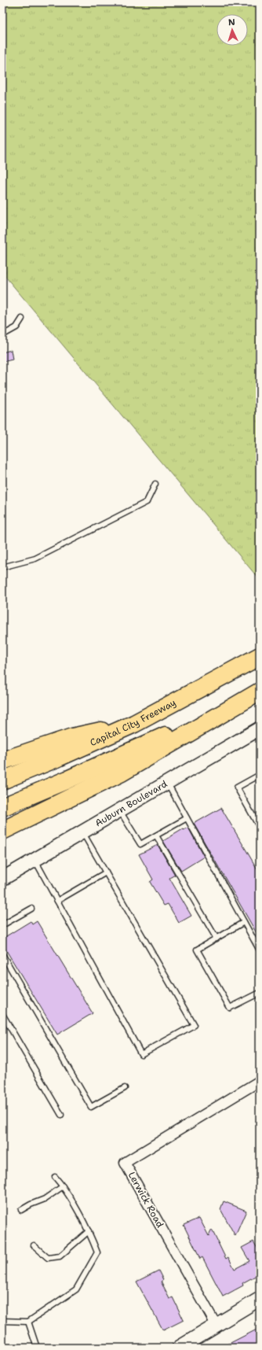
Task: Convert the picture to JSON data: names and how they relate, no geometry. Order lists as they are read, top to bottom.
{
  "streets": {
    "highway": ["Capital City Freeway"],
    "main road": ["Auburn Boulevard"],
    "street": ["Lerwick Road"]
  },
  "north": "top"
}
